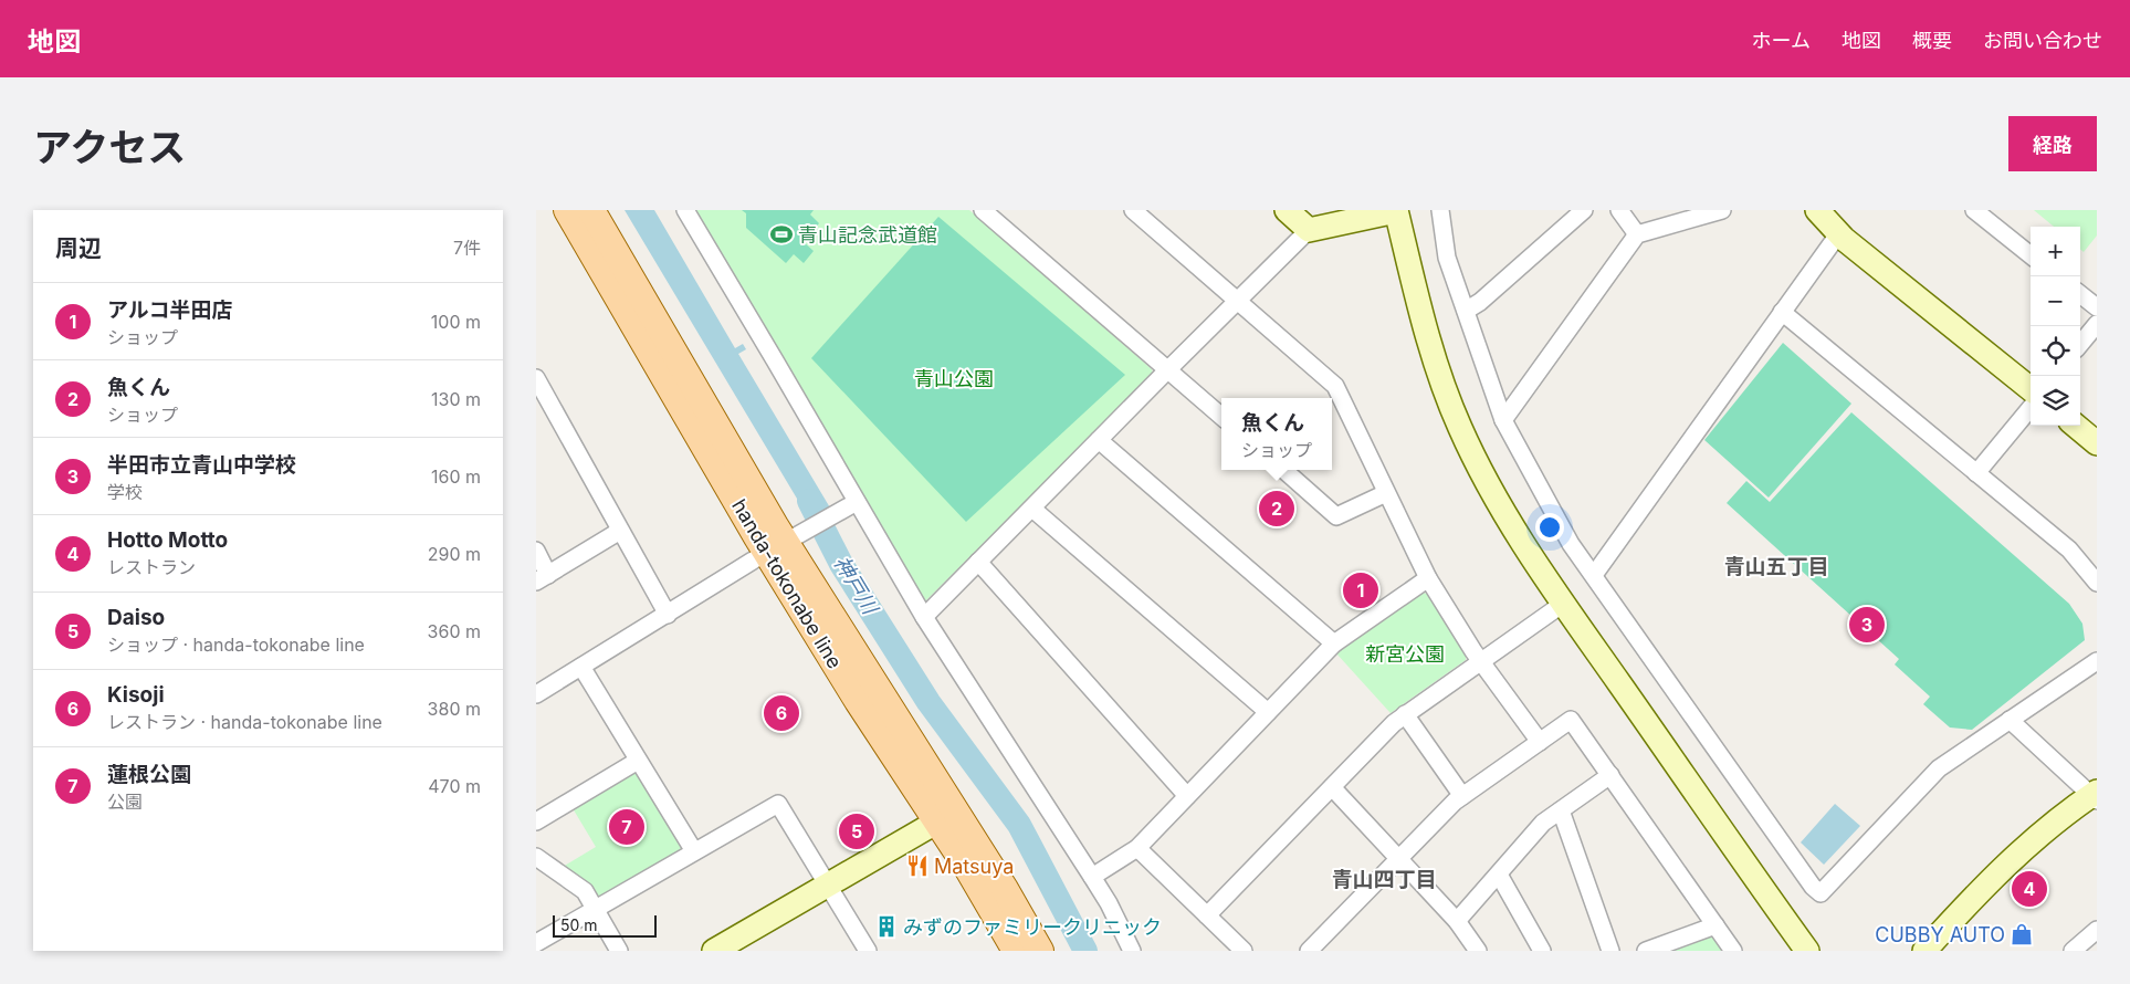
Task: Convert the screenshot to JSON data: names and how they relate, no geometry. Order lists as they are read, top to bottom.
{
  "streets": {
    "main road": ["handa-tokonabe line"]
  },
  "districts": ["青山五丁目", "青山四丁目"],
  "water": ["神戸川"],
  "parks": ["青山公園", "新宮公園"],
  "places": {
    "sports": ["青山記念武道館"],
    "restaurant": ["Matsuya"],
    "building": ["みずのファミリークリニック"],
    "shop": ["CUBBY AUTO"]
  },
  "scale_bar": "50 m",
  "page": {
    "header": "地図",
    "nav": [
      "ホーム",
      "地図",
      "概要",
      "お問い合わせ"
    ],
    "title": "アクセス",
    "buttons": "経路",
    "heading": ["周辺", "7件"],
    "map_buttons": ["+", "−"],
    "list": [
      {
        "mark": "1",
        "name": "アルコ半田店",
        "note": "ショップ",
        "value": "100 m"
      },
      {
        "mark": "2",
        "name": "魚くん",
        "note": "ショップ",
        "value": "130 m"
      },
      {
        "mark": "3",
        "name": "半田市立青山中学校",
        "note": "学校",
        "value": "160 m"
      },
      {
        "mark": "4",
        "name": "Hotto Motto",
        "note": "レストラン",
        "value": "290 m"
      },
      {
        "mark": "5",
        "name": "Daiso",
        "note": "ショップ · handa-tokonabe line",
        "value": "360 m"
      },
      {
        "mark": "6",
        "name": "Kisoji",
        "note": "レストラン · handa-tokonabe line",
        "value": "380 m"
      },
      {
        "mark": "7",
        "name": "蓮根公園",
        "note": "公園",
        "value": "470 m"
      }
    ],
    "popup": ["魚くん", "ショップ"],
    "pins": [
      "2",
      "1",
      "3",
      "6",
      "7",
      "5",
      "4"
    ],
    "scale": "50 m"
  }
}
